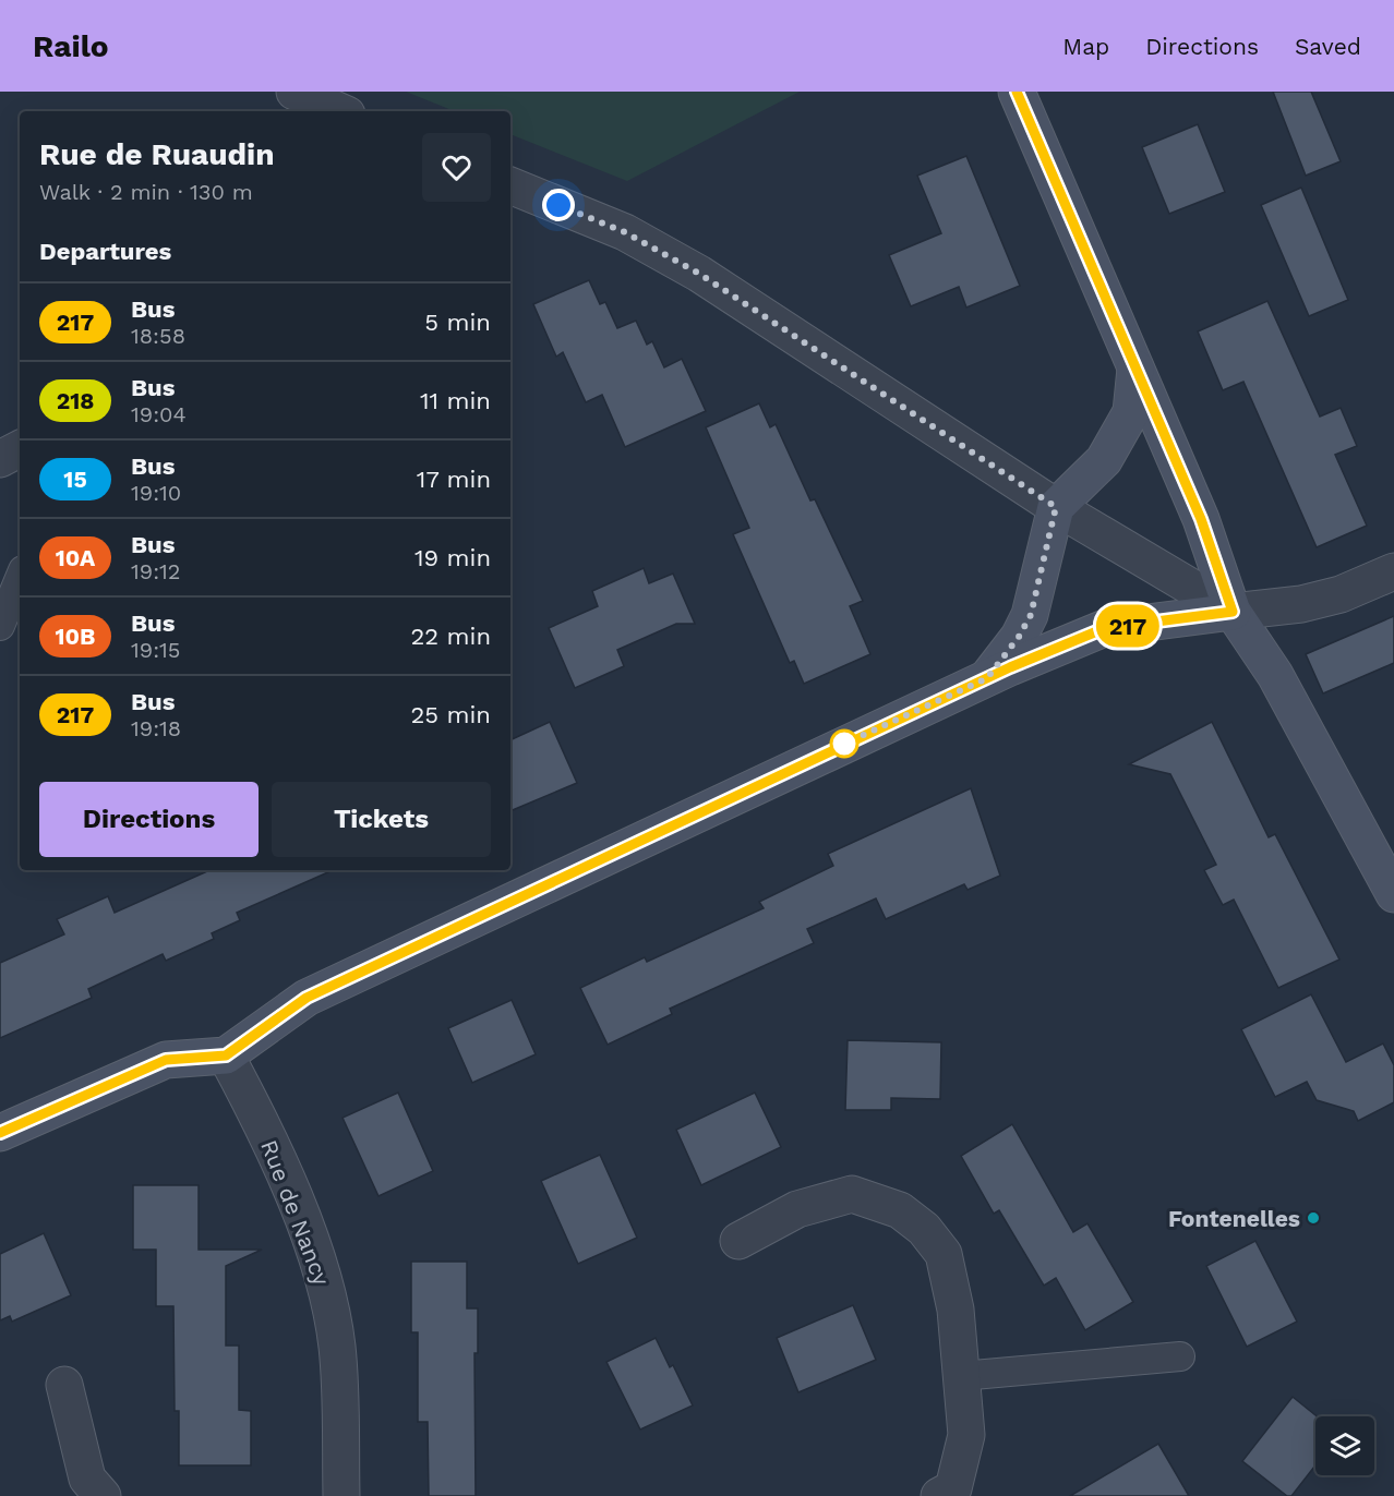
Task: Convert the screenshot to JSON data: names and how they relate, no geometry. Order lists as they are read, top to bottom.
{
  "streets": {
    "street": ["Rue de Nancy"]
  },
  "places": ["Fontenelles"],
  "lines": ["bus line 217"],
  "page": {
    "header": "Railo",
    "nav": ["Map", "Directions", "Saved"],
    "on_map": "217",
    "heading": [
      ["Rue de Ruaudin", "Walk · 2 min · 130 m"],
      "Departures"
    ],
    "list": [
      {
        "mark": "217",
        "name": "Bus",
        "note": "18:58",
        "value": "5 min"
      },
      {
        "mark": "218",
        "name": "Bus",
        "note": "19:04",
        "value": "11 min"
      },
      {
        "mark": "15",
        "name": "Bus",
        "note": "19:10",
        "value": "17 min"
      },
      {
        "mark": "10A",
        "name": "Bus",
        "note": "19:12",
        "value": "19 min"
      },
      {
        "mark": "10B",
        "name": "Bus",
        "note": "19:15",
        "value": "22 min"
      },
      {
        "mark": "217",
        "name": "Bus",
        "note": "19:18",
        "value": "25 min"
      }
    ],
    "buttons": ["Directions", "Tickets"]
  }
}
